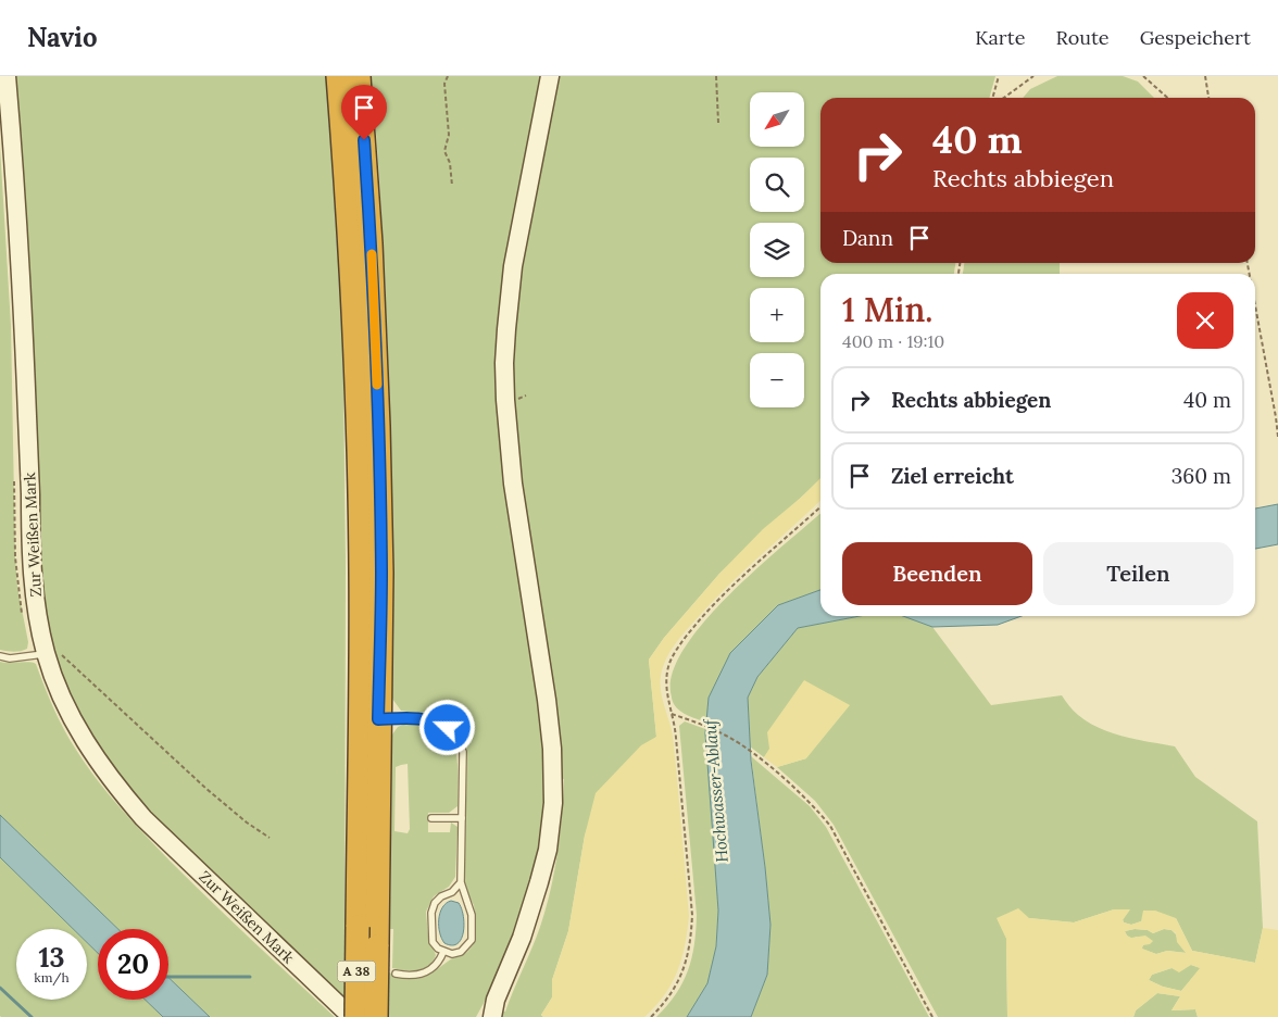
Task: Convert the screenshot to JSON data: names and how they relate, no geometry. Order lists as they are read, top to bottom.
{
  "streets": {
    "highway": ["A 38"],
    "main road": ["Zur Weißen Mark"]
  },
  "crossings": [
    ["Zur Weißen Mark", "A 38"]
  ],
  "water": ["Hochwasser-Ablauf"],
  "north": "bottom left",
  "page": {
    "header": "Navio",
    "nav": ["Karte", "Route", "Gespeichert"],
    "map_buttons": ["+", "−"],
    "turn": ["40 m", "Rechts abbiegen"],
    "then": "Dann",
    "heading": ["1 Min.", "400 m · 19:10"],
    "list": [
      {
        "name": "Rechts abbiegen",
        "value": "40 m"
      },
      {
        "name": "Ziel erreicht",
        "value": "360 m"
      }
    ],
    "buttons": ["Beenden", "Teilen"],
    "speed": "13 km/h",
    "limit": "20"
  }
}
